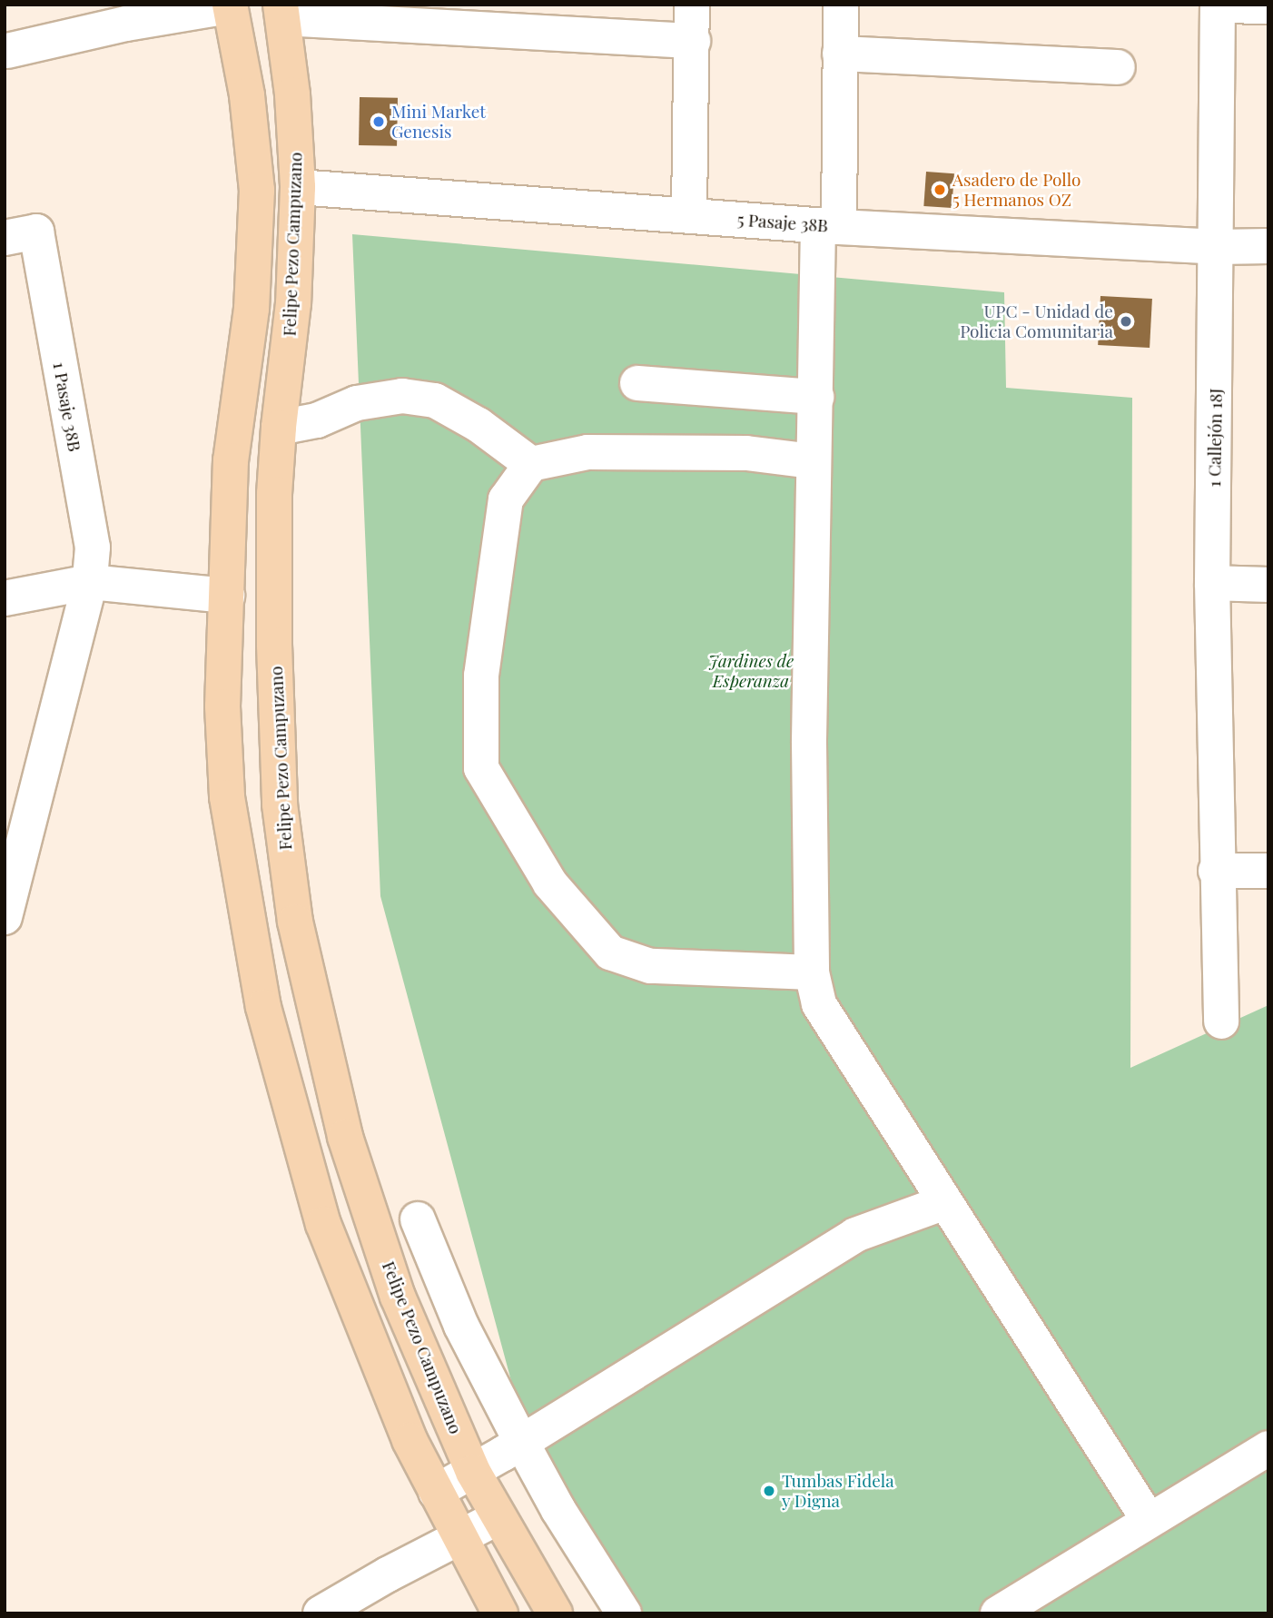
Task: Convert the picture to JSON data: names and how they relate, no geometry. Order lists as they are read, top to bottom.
{
  "streets": {
    "main road": ["Felipe Pezo Campuzano"],
    "street": ["5 Pasaje 38B", "1 Pasaje 38B", "1 Callejón 18J"]
  },
  "crossings": [
    ["5 Pasaje 38B", "Felipe Pezo Campuzano"],
    ["5 Pasaje 38B", "1 Callejón 18J"]
  ],
  "parks": ["Jardines de Esperanza"],
  "places": [
    "Mini Market Genesis",
    "Asadero de Pollo 5 Hermanos OZ",
    "UPC - Unidad de Policia Comunitaria",
    "Tumbas Fidela y Digna"
  ]
}
